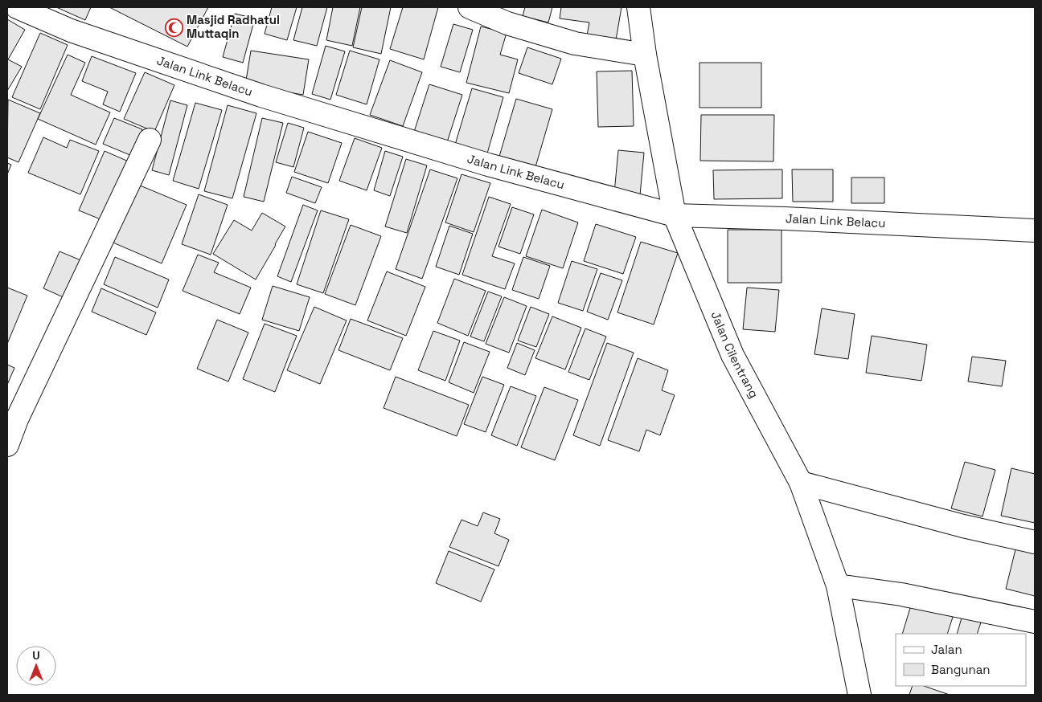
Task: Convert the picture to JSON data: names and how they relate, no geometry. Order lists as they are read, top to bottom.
{
  "streets": {
    "street": ["Jalan Link Belacu", "Jalan Cilentrang"]
  },
  "crossings": [
    ["Jalan Link Belacu", "Jalan Cilentrang"]
  ],
  "places": {
    "mosque": ["Masjid Radhatul Muttaqin"]
  },
  "legend": ["Jalan", "Bangunan"],
  "north": "top"
}
